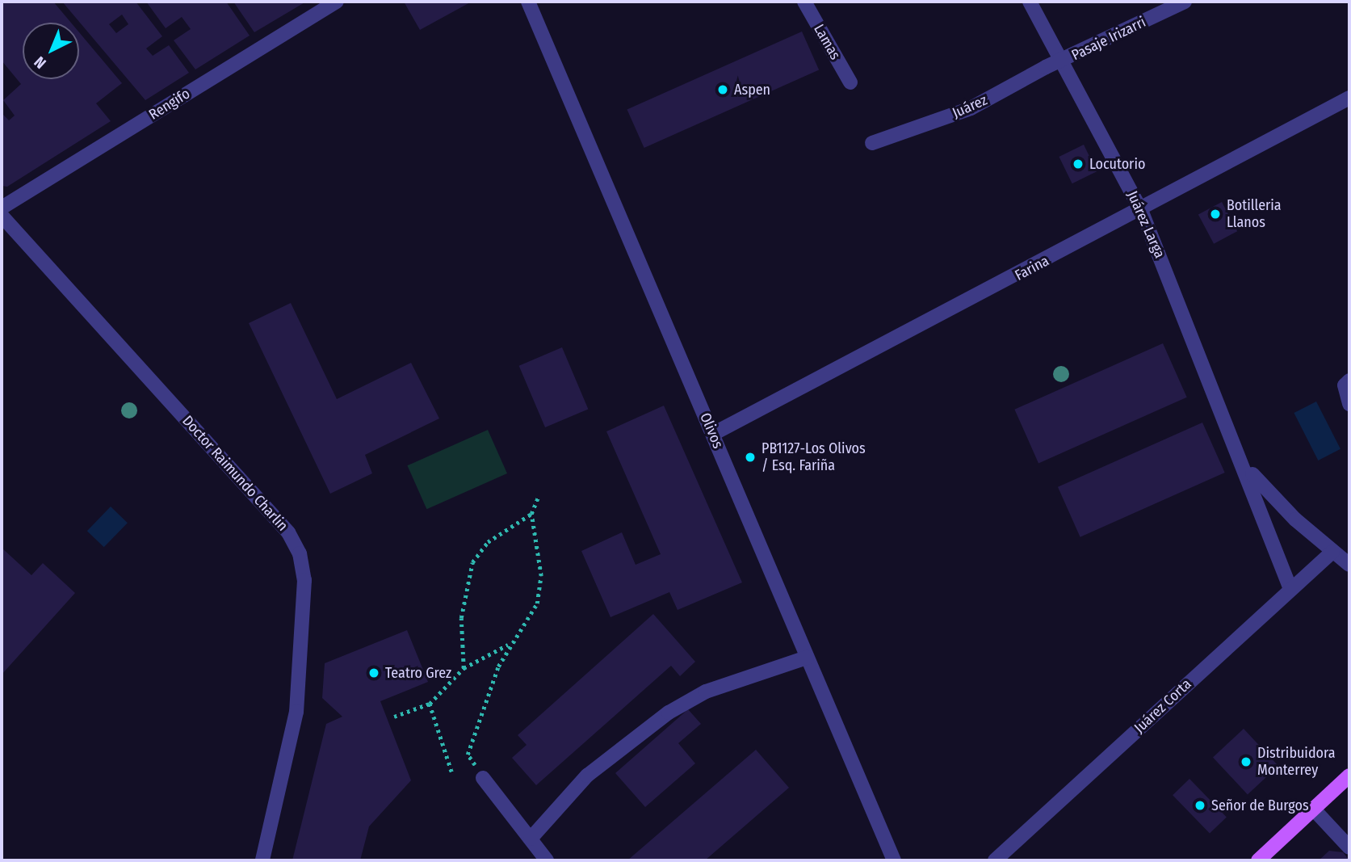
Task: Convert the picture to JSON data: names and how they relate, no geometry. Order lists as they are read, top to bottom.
{
  "streets": {
    "street": [
      "Pasaje Irizarri",
      "Lamas",
      "Rengifo",
      "Juárez",
      "Juárez Larga",
      "Farina",
      "Olivos",
      "Doctor Raimundo Charlin",
      "Juárez Corta"
    ]
  },
  "crossings": [
    ["Pasaje Irizarri", "Juárez"],
    ["Pasaje Irizarri", "Juárez Larga"],
    ["Juárez", "Juárez Larga"],
    ["Juárez Larga", "Farina"],
    ["Juárez Larga", "Juárez Corta"],
    ["Farina", "Olivos"]
  ],
  "places": [
    "Aspen",
    "Locutorio",
    "Botilleria Llanos",
    "PB1127-Los Olivos / Esq. Fariña",
    "Teatro Grez",
    "Distribuidora Monterrey",
    "Señor de Burgos"
  ],
  "north": "bottom left"
}
